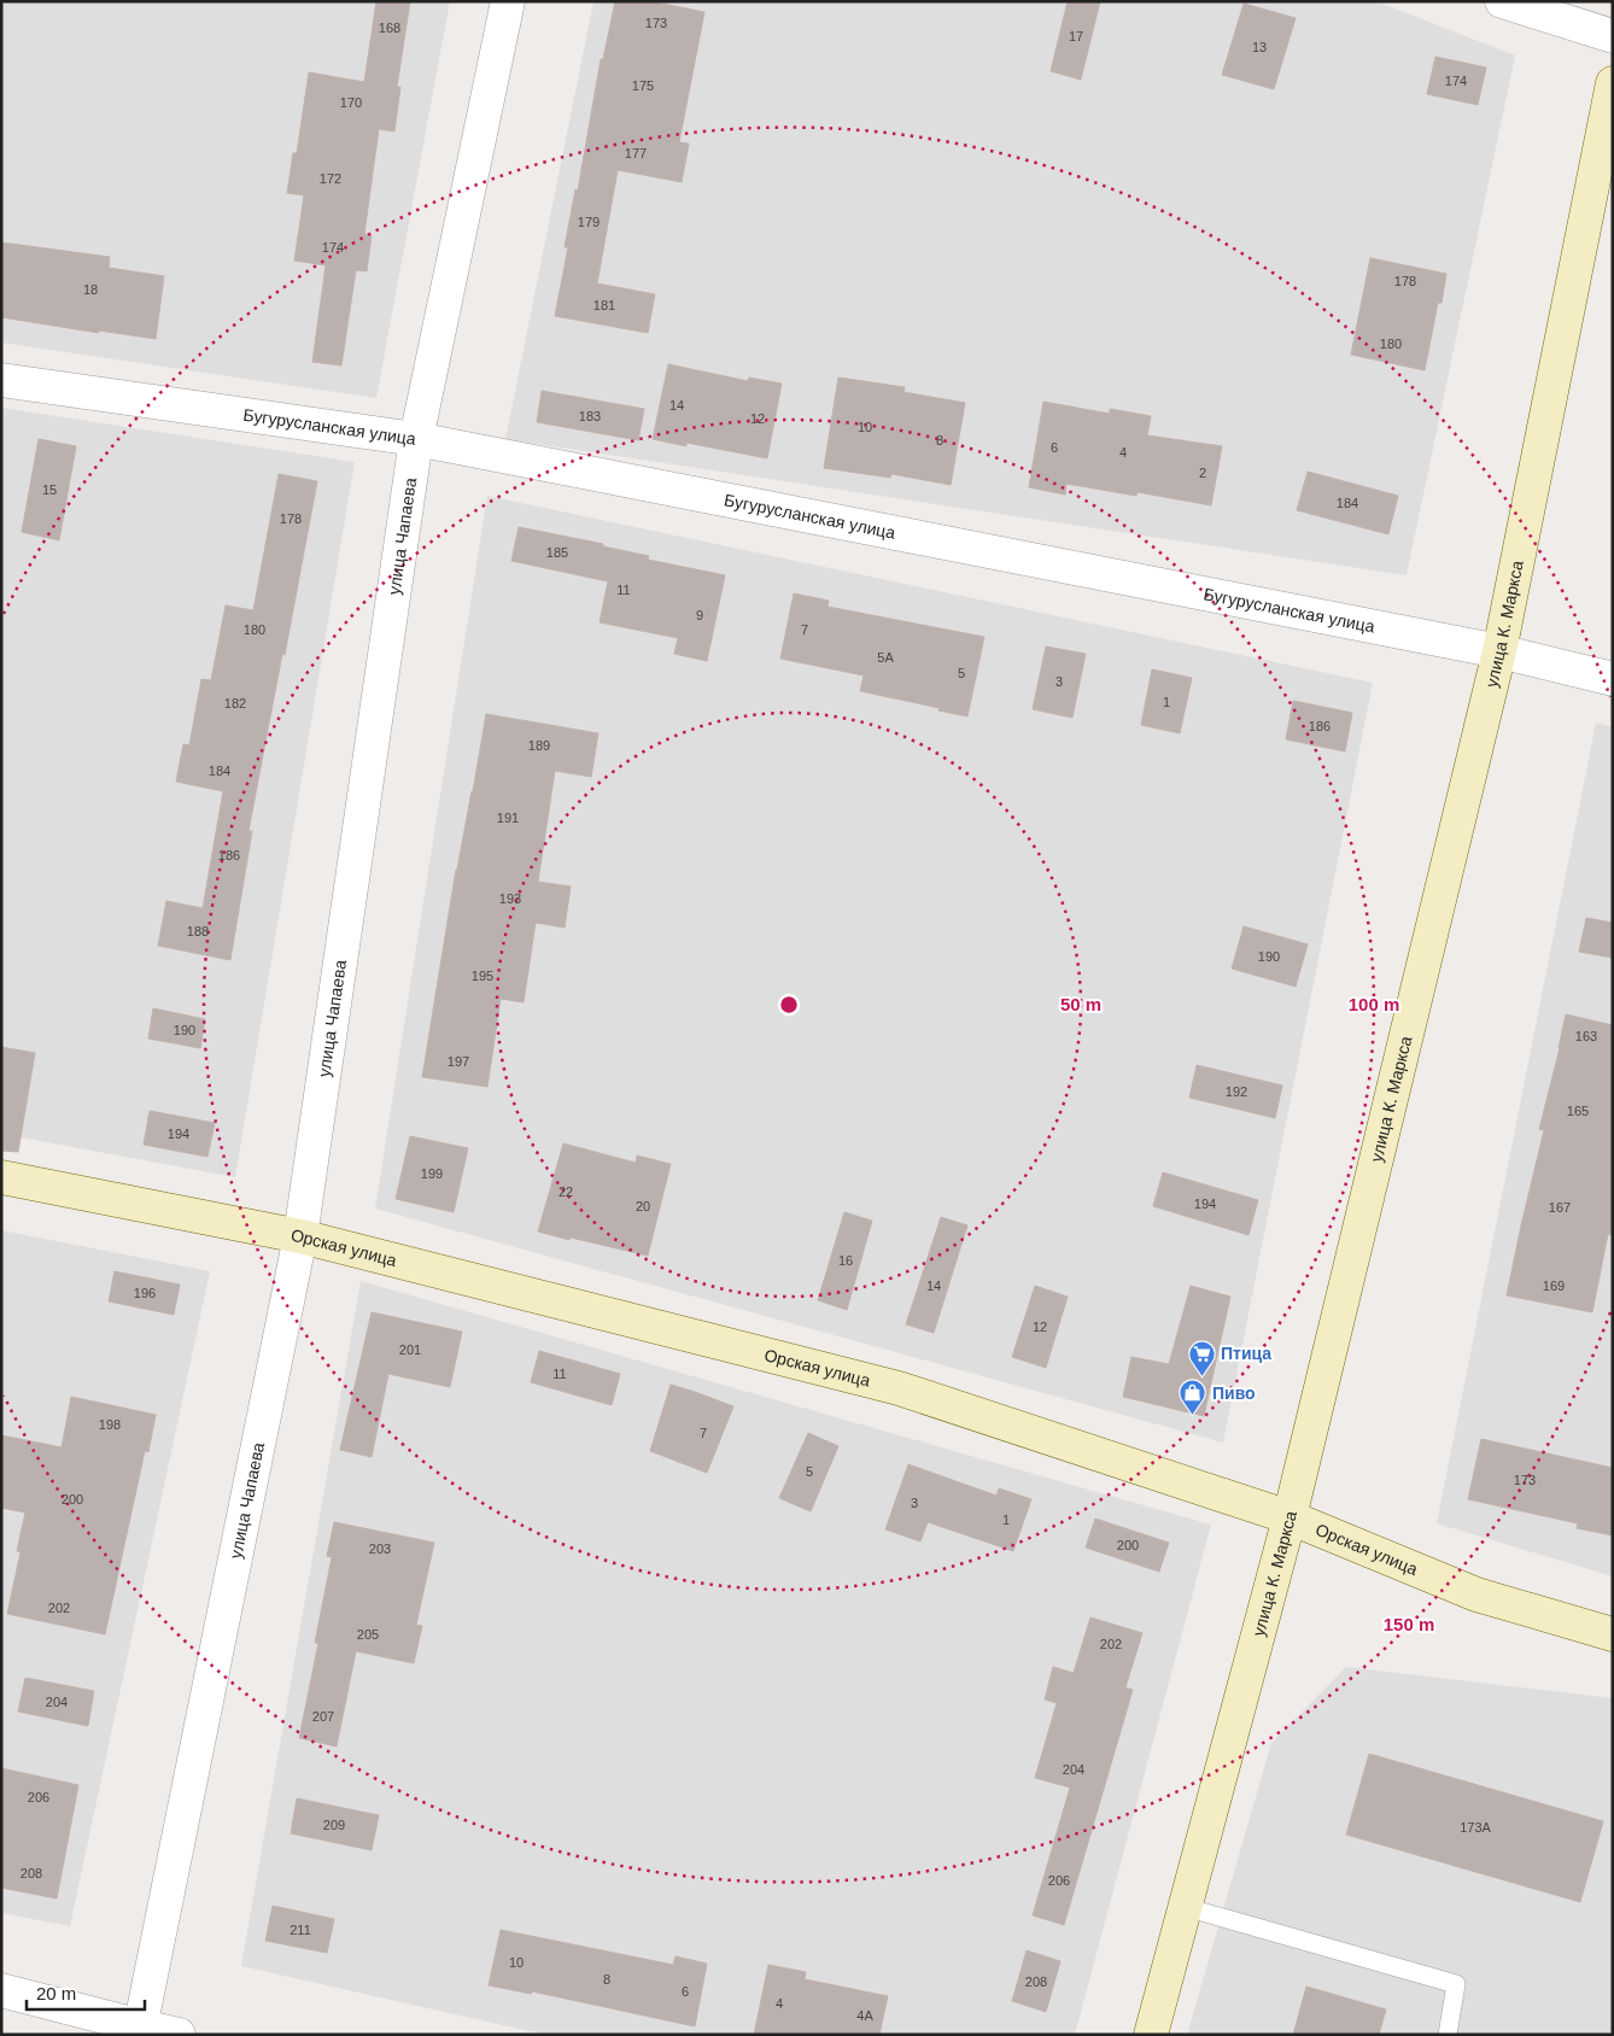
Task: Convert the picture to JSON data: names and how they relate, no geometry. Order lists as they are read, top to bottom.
{
  "streets": {
    "main road": ["улица К. Маркса", "Орская улица"],
    "street": ["Бугурусланская улица", "улица Чапаева"]
  },
  "crossings": [
    ["Бугурусланская улица", "улица Чапаева"],
    ["Бугурусланская улица", "улица К. Маркса"],
    ["улица Чапаева", "Орская улица"],
    ["улица К. Маркса", "Орская улица"]
  ],
  "places": {
    "supermarket": ["Птица"],
    "shop": ["Пиво"]
  },
  "house_numbers": [
    "173",
    "168",
    "17",
    "13",
    "174",
    "175",
    "170",
    "177",
    "172",
    "179",
    "174",
    "178",
    "18",
    "181",
    "180",
    "14",
    "183",
    "12",
    "10",
    "8",
    "6",
    "4",
    "2",
    "15",
    "184",
    "178",
    "185",
    "11",
    "9",
    "180",
    "7",
    "5А",
    "5",
    "3",
    "1",
    "182",
    "186",
    "189",
    "184",
    "191",
    "186",
    "193",
    "188",
    "190",
    "195",
    "190",
    "163",
    "197",
    "192",
    "165",
    "194",
    "199",
    "22",
    "194",
    "20",
    "167",
    "16",
    "14",
    "169",
    "196",
    "12",
    "201",
    "11",
    "198",
    "7",
    "5",
    "173",
    "200",
    "3",
    "1",
    "200",
    "203",
    "202",
    "205",
    "202",
    "204",
    "207",
    "204",
    "206",
    "209",
    "173А",
    "208",
    "206",
    "211",
    "10",
    "8",
    "208",
    "6",
    "4",
    "4А"
  ],
  "scale_bar": "20 m",
  "rings": ["50 m", "100 m", "150 m"]
}
